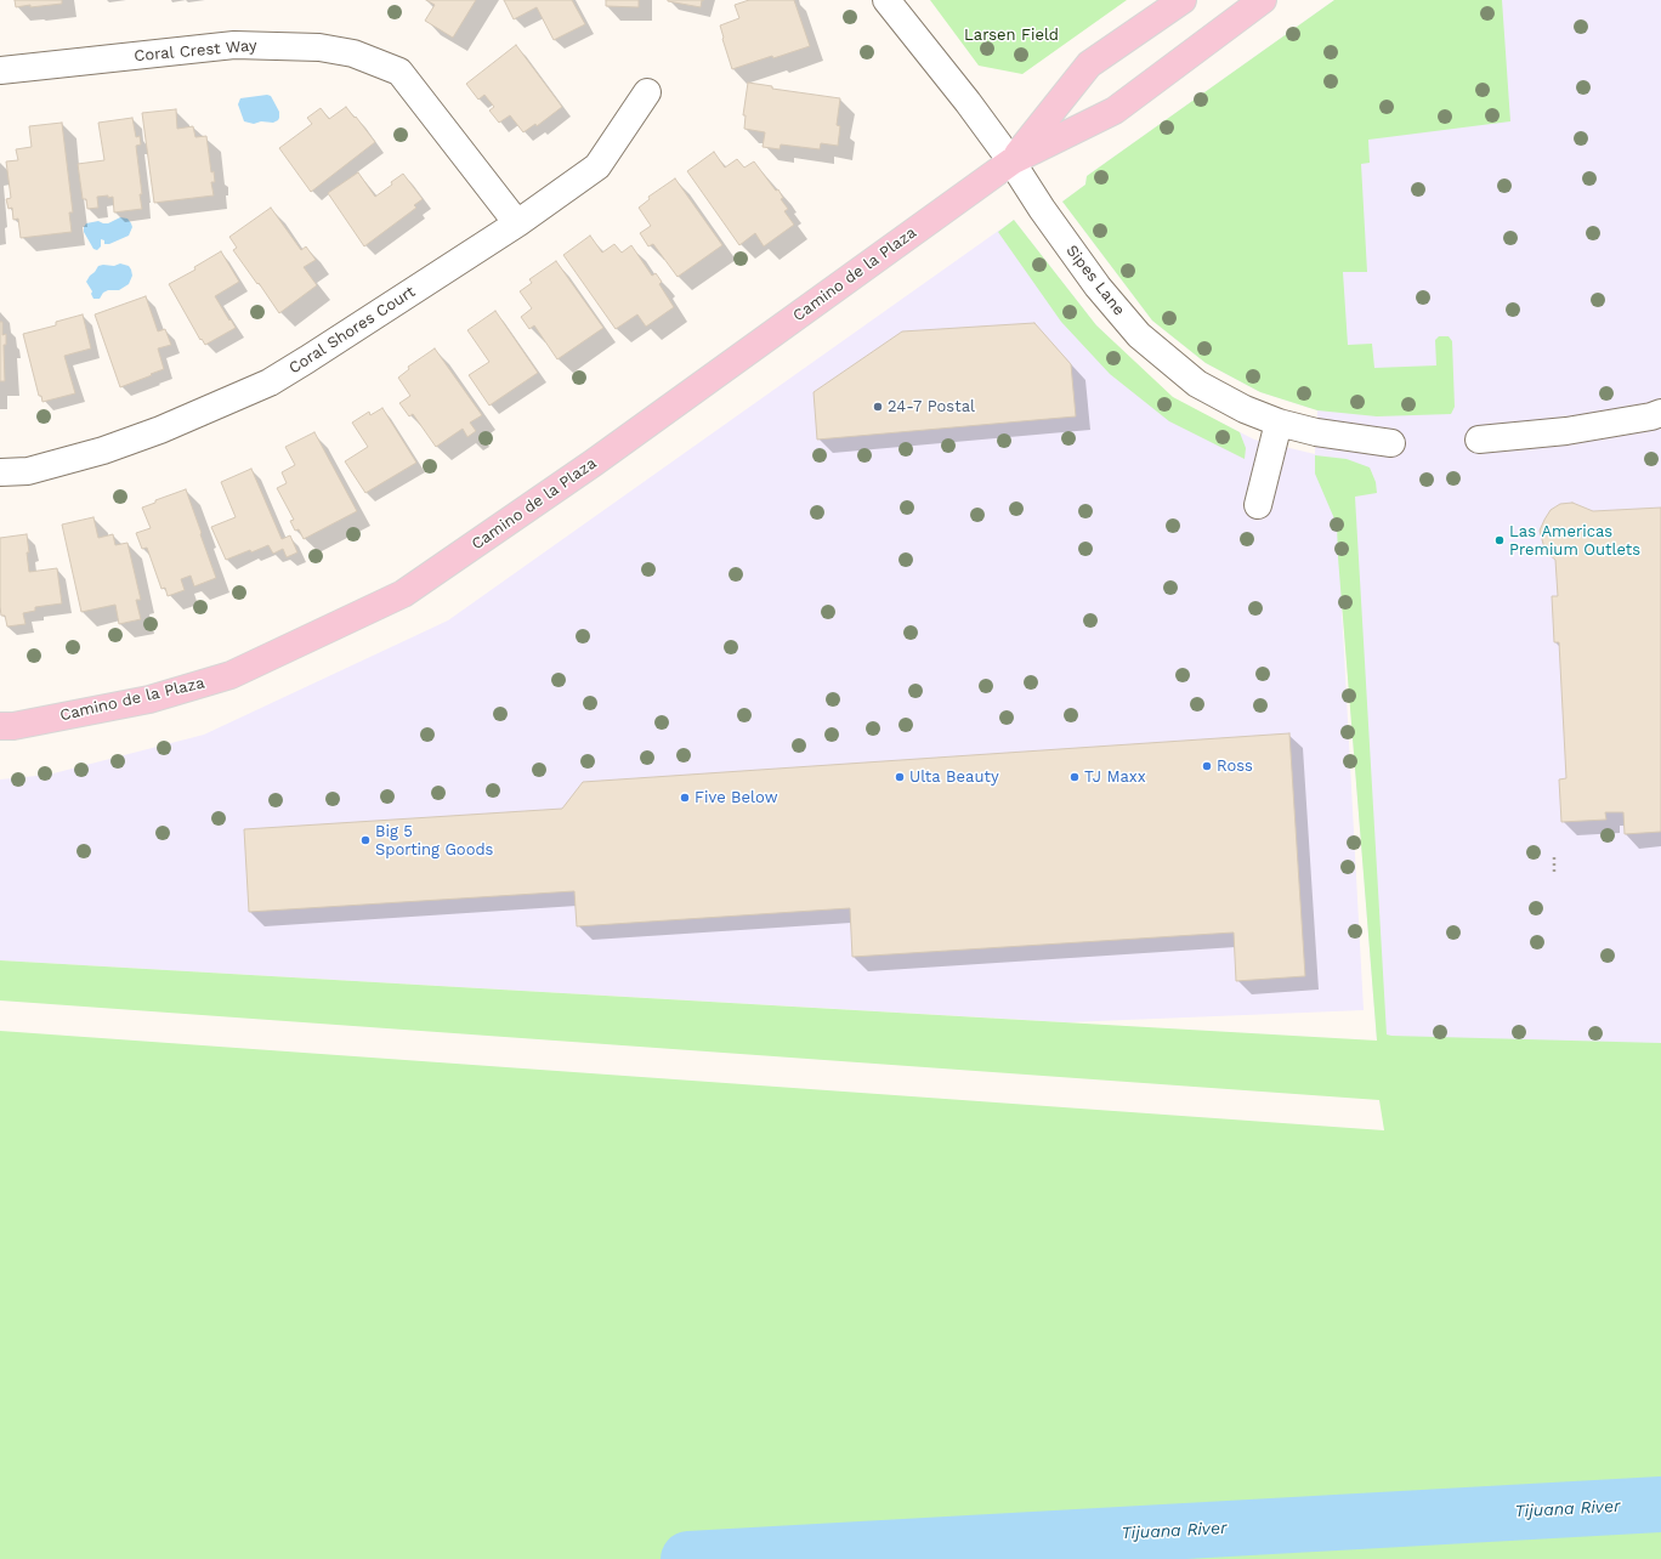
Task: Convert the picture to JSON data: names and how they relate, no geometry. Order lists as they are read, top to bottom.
{
  "streets": {
    "main road": ["Camino de la Plaza"],
    "street": ["Coral Crest Way", "Sipes Lane", "Coral Shores Court"]
  },
  "crossings": [
    ["Coral Crest Way", "Coral Shores Court"],
    ["Camino de la Plaza", "Sipes Lane"]
  ],
  "water": ["Tijuana River"],
  "parks": ["Larsen Field"],
  "places": [
    "24-7 Postal",
    "Las Americas Premium Outlets",
    "Ross",
    "Ulta Beauty",
    "TJ Maxx",
    "Five Below",
    "Big 5 Sporting Goods"
  ]
}
